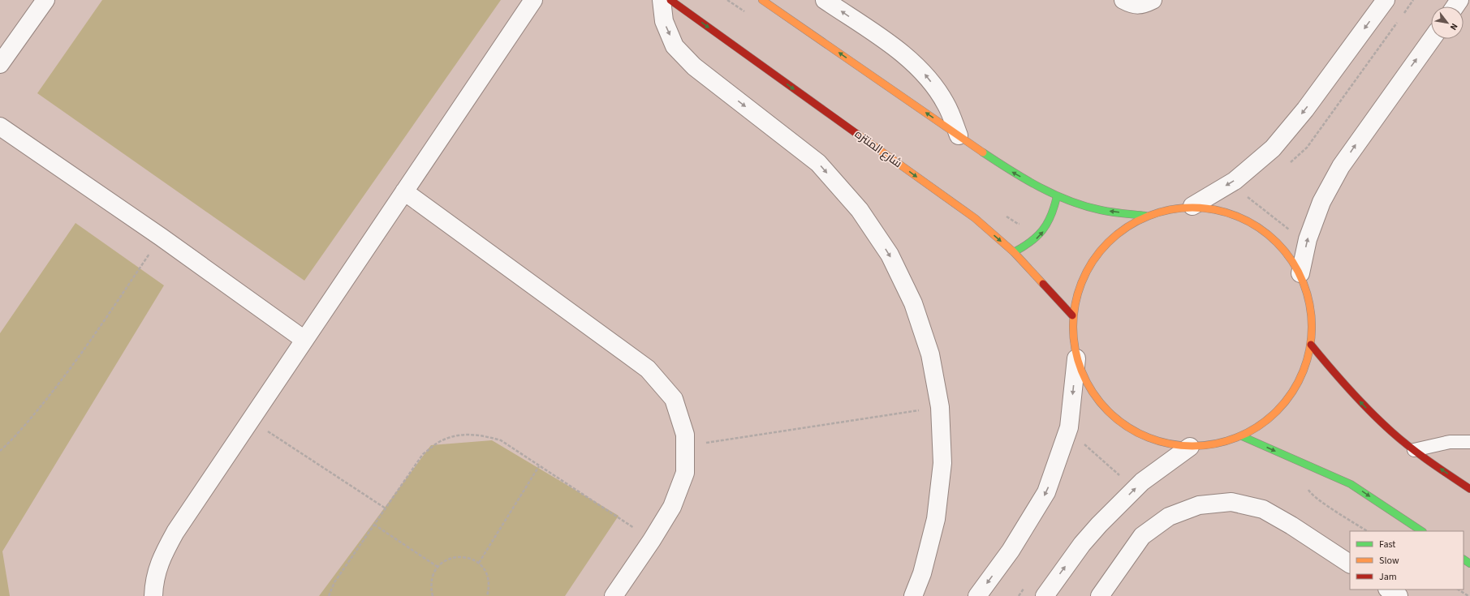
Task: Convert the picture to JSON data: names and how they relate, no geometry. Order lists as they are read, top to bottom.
{
  "streets": {
    "street": ["شارع المنتزه"]
  },
  "legend": ["Fast", "Slow", "Jam"],
  "north": "bottom right"
}
